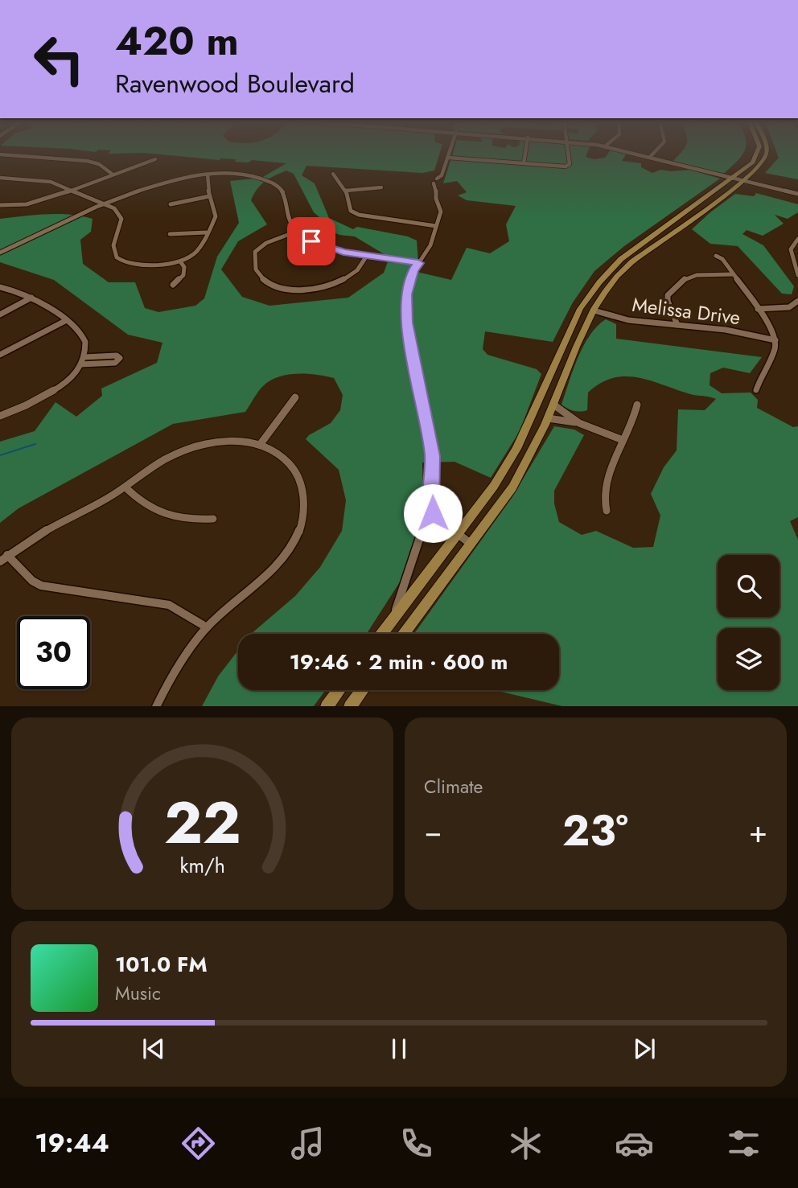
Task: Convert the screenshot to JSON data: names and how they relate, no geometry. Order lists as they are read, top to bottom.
{
  "streets": {
    "street": ["Melissa Drive"]
  },
  "page": {
    "turn": ["420 m", "Ravenwood Boulevard"],
    "limit": "30",
    "trip": "19:46 · 2 min · 600 m",
    "tile": "Climate",
    "heat": ["−", "23°", "+"],
    "song": ["101.0 FM", "Music"],
    "tabs": "19:44",
    "gauge": ["22", "km/h"]
  }
}
